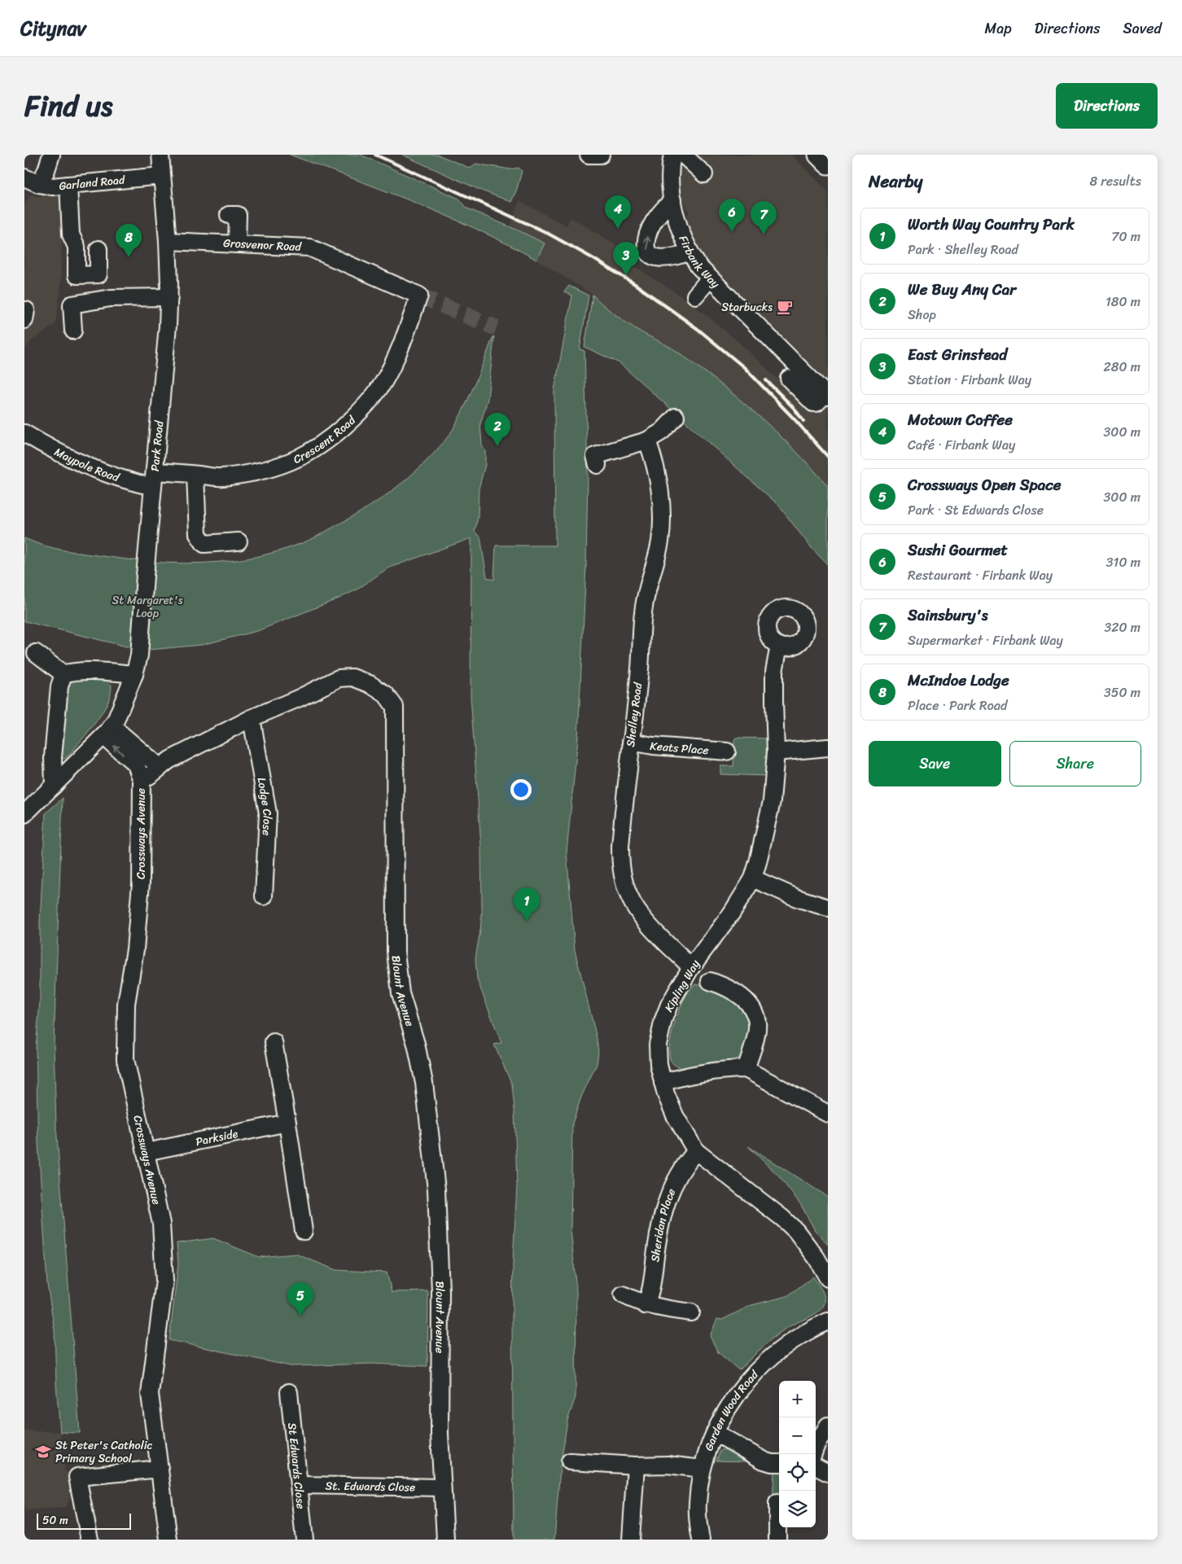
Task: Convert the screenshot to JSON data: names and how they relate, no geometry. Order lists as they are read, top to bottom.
{
  "streets": {
    "street": [
      "Garland Road",
      "Grosvenor Road",
      "Firbank Way",
      "Crescent Road",
      "Park Road",
      "Maypole Road",
      "Shelley Road",
      "Keats Place",
      "Lodge Close",
      "Crossways Avenue",
      "Kipling Way",
      "Blount Avenue",
      "Parkside",
      "Sheridan Place",
      "Garden Wood Road",
      "St Edwards Close",
      "St. Edwards Close"
    ]
  },
  "crossings": [
    ["Garland Road", "Park Road"],
    ["Grosvenor Road", "Crescent Road"],
    ["Grosvenor Road", "Park Road"],
    ["Crescent Road", "Park Road"],
    ["Crescent Road", "Maypole Road"],
    ["Park Road", "Maypole Road"],
    ["Shelley Road", "Keats Place"],
    ["Shelley Road", "Kipling Way"],
    ["Lodge Close", "Blount Avenue"],
    ["Crossways Avenue", "Blount Avenue"],
    ["Crossways Avenue", "Parkside"],
    ["Kipling Way", "Sheridan Place"],
    ["Blount Avenue", "St. Edwards Close"],
    ["St Edwards Close", "St. Edwards Close"]
  ],
  "parks": ["St Margaret's Loop"],
  "places": {
    "cafe": ["Starbucks"],
    "school or university": ["St Peter's Catholic Primary School"]
  },
  "scale_bar": "50 m",
  "page": {
    "header": "Citynav",
    "nav": ["Map", "Directions", "Saved"],
    "title": "Find us",
    "buttons": [
      "Directions",
      ["Save", "Share"]
    ],
    "heading": ["Nearby", "8 results"],
    "pins": [
      "4",
      "6",
      "7",
      "8",
      "3",
      "2",
      "1",
      "5"
    ],
    "list": [
      {
        "mark": "1",
        "name": "Worth Way Country Park",
        "note": "Park · Shelley Road",
        "value": "70 m"
      },
      {
        "mark": "2",
        "name": "We Buy Any Car",
        "note": "Shop",
        "value": "180 m"
      },
      {
        "mark": "3",
        "name": "East Grinstead",
        "note": "Station · Firbank Way",
        "value": "280 m"
      },
      {
        "mark": "4",
        "name": "Motown Coffee",
        "note": "Café · Firbank Way",
        "value": "300 m"
      },
      {
        "mark": "5",
        "name": "Crossways Open Space",
        "note": "Park · St Edwards Close",
        "value": "300 m"
      },
      {
        "mark": "6",
        "name": "Sushi Gourmet",
        "note": "Restaurant · Firbank Way",
        "value": "310 m"
      },
      {
        "mark": "7",
        "name": "Sainsbury's",
        "note": "Supermarket · Firbank Way",
        "value": "320 m"
      },
      {
        "mark": "8",
        "name": "McIndoe Lodge",
        "note": "Place · Park Road",
        "value": "350 m"
      }
    ],
    "map_buttons": ["+", "−"],
    "scale": "50 m"
  }
}
